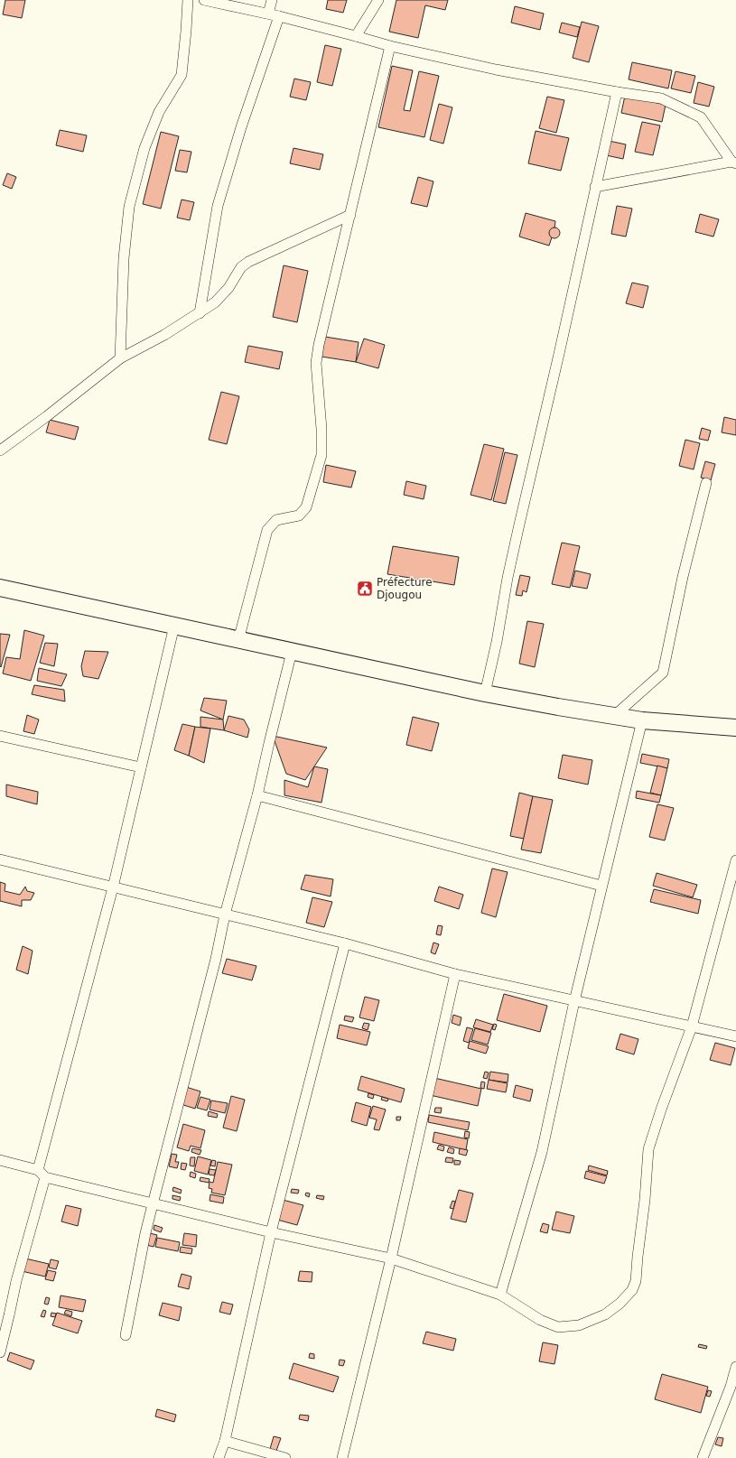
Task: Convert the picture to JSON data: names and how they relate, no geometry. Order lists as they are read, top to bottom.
{
  "places": {
    "public building": ["Préfecture Djougou"]
  }
}
